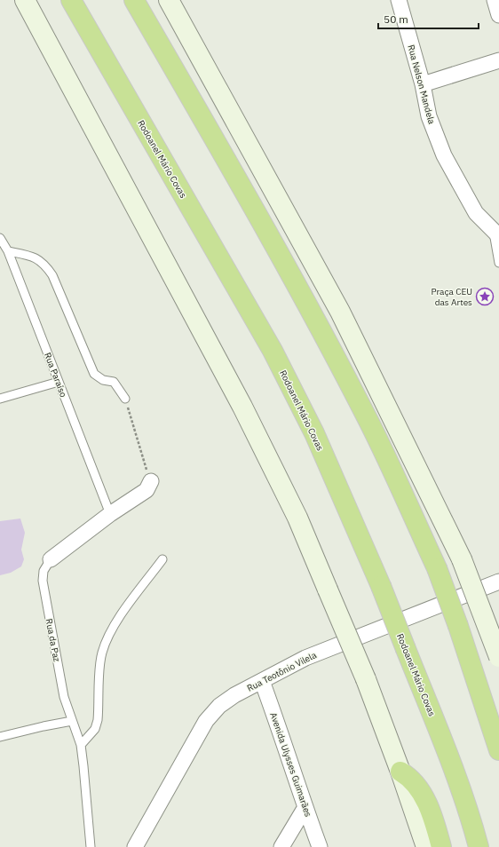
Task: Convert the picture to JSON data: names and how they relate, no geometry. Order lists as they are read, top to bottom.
{
  "streets": {
    "highway": ["Rodoanel Mário Covas"],
    "street": [
      "Rua Nelson Mandela",
      "Rua da Paz",
      "Rua Teotônio Vilela",
      "Avenida Ulysses Guimarães"
    ],
    "lane": ["Rua Paraíso"]
  },
  "crossings": [
    ["Rua Paraíso", "Rua da Paz"],
    ["Rua Teotônio Vilela", "Avenida Ulysses Guimarães"]
  ],
  "places": {
    "place": ["Praça CEU das Artes"]
  },
  "scale_bar": "50 m"
}
